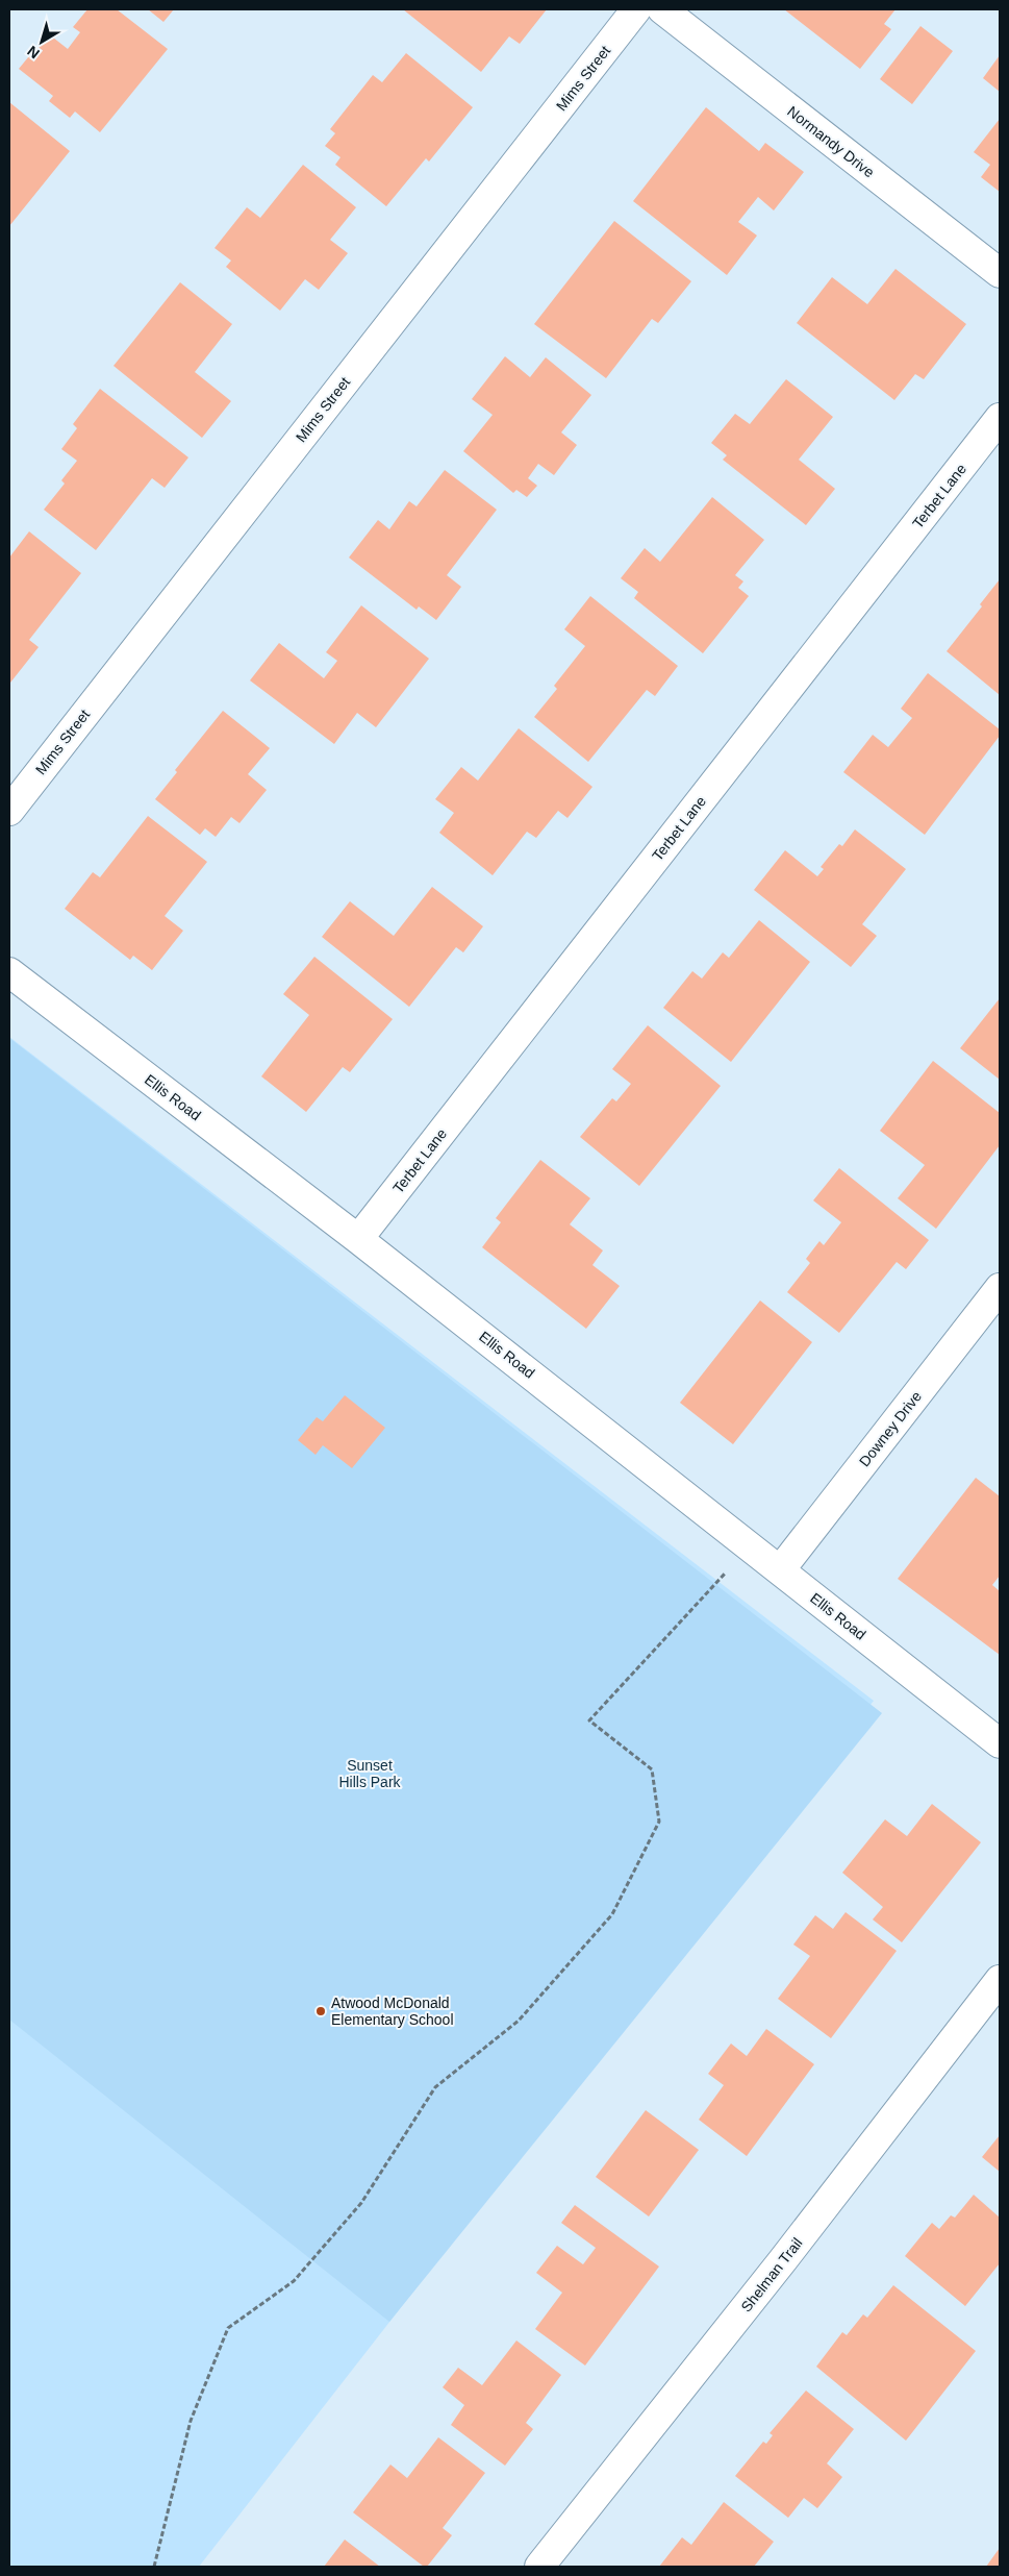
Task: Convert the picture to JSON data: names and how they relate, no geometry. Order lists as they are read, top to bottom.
{
  "streets": {
    "street": [
      "Mims Street",
      "Normandy Drive",
      "Terbet Lane",
      "Ellis Road",
      "Downey Drive",
      "Shelman Trail"
    ]
  },
  "crossings": [
    ["Terbet Lane", "Ellis Road"],
    ["Ellis Road", "Downey Drive"]
  ],
  "parks": ["Sunset Hills Park"],
  "places": ["Atwood McDonald Elementary School"],
  "north": "bottom left"
}
